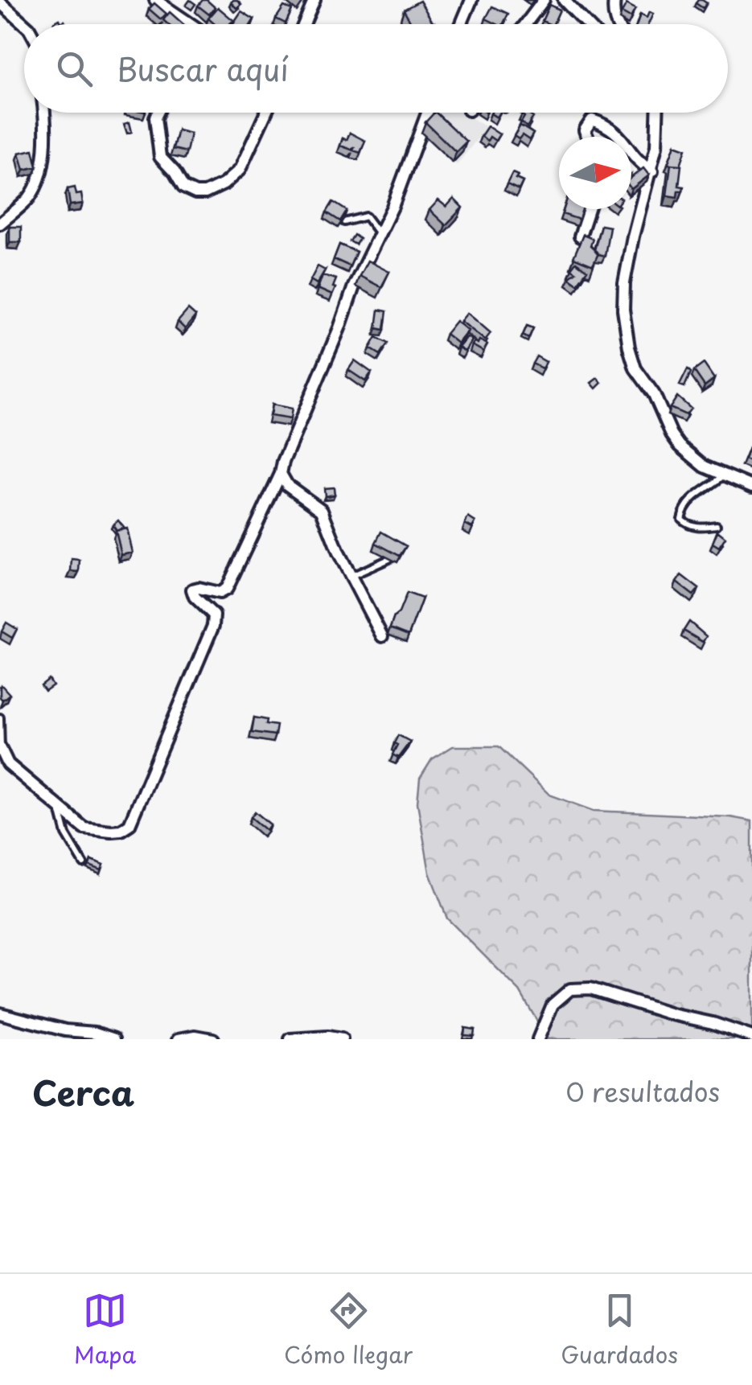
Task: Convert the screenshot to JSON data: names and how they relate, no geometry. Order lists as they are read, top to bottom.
{
  "north": "right",
  "page": {
    "search": "Buscar aquí",
    "heading": ["Cerca", "0 resultados"],
    "nav": ["Mapa", "Cómo llegar", "Guardados"]
  }
}
